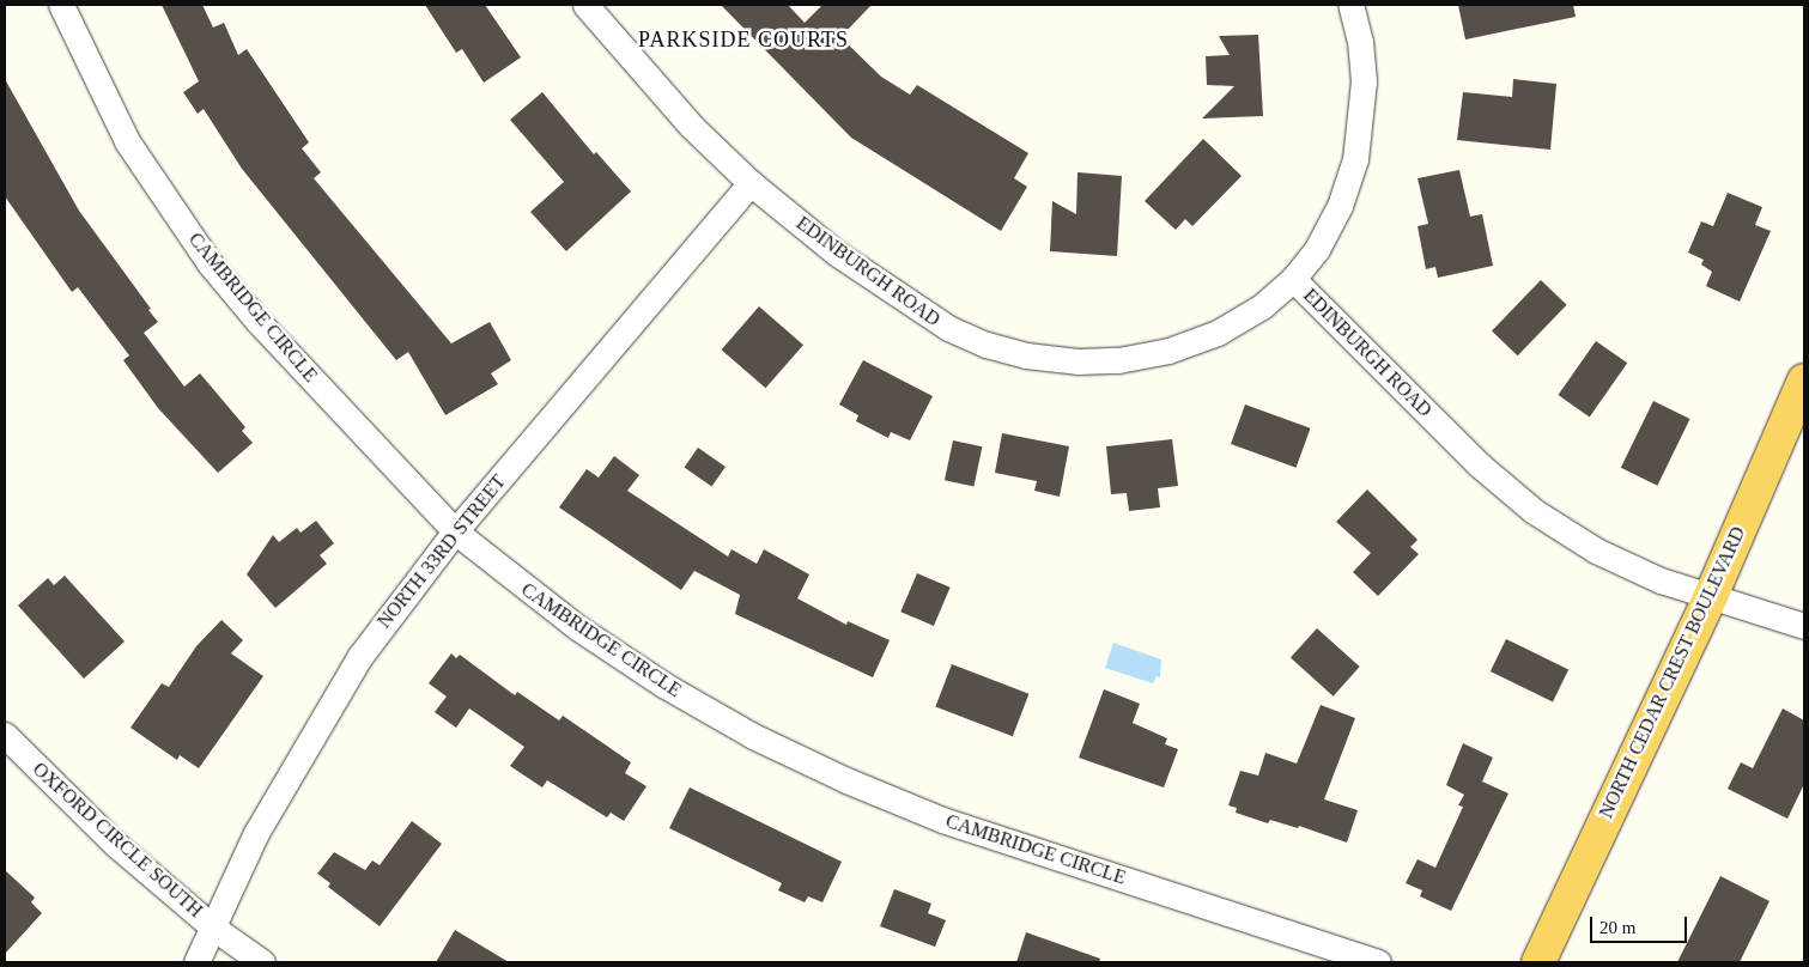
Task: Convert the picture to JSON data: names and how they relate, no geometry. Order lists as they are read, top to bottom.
{
  "streets": {
    "main road": ["NORTH CEDAR CREST BOULEVARD"],
    "street": [
      "EDINBURGH ROAD",
      "CAMBRIDGE CIRCLE",
      "NORTH 33RD STREET",
      "OXFORD CIRCLE SOUTH"
    ]
  },
  "crossings": [
    ["EDINBURGH ROAD", "NORTH 33RD STREET"],
    ["EDINBURGH ROAD", "NORTH CEDAR CREST BOULEVARD"],
    ["CAMBRIDGE CIRCLE", "NORTH 33RD STREET"],
    ["NORTH 33RD STREET", "OXFORD CIRCLE SOUTH"]
  ],
  "districts": ["PARKSIDE COURTS"],
  "scale_bar": "20 m"
}
